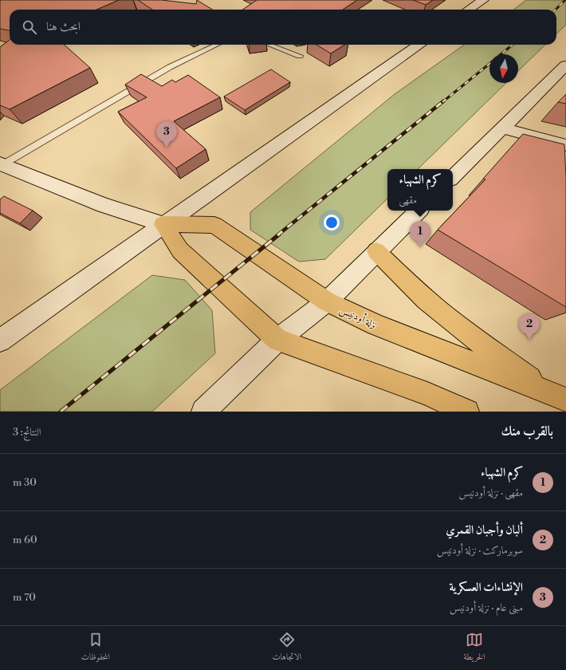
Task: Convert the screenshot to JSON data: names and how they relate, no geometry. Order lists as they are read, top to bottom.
{
  "streets": {
    "main road": ["نزلة أودنيس"]
  },
  "north": "bottom",
  "page": {
    "search": "ابحث هنا",
    "pins": ["3", "1", "2"],
    "popup": ["كرم الشهباء", "مقهى"],
    "heading": ["بالقرب منك", "النتائج: 3"],
    "list": [
      {
        "mark": "1",
        "name": "كرم الشهباء",
        "note": "مقهى · نزلة أودنيس",
        "value": "30 m"
      },
      {
        "mark": "2",
        "name": "ألبان وأجبان القمري",
        "note": "سوبرماركت · نزلة أودنيس",
        "value": "60 m"
      },
      {
        "mark": "3",
        "name": "الإنشاءات العسكرية",
        "note": "مبنى عام · نزلة أودنيس",
        "value": "70 m"
      }
    ],
    "nav": ["الخريطة", "الاتجاهات", "المحفوظات"]
  }
}
